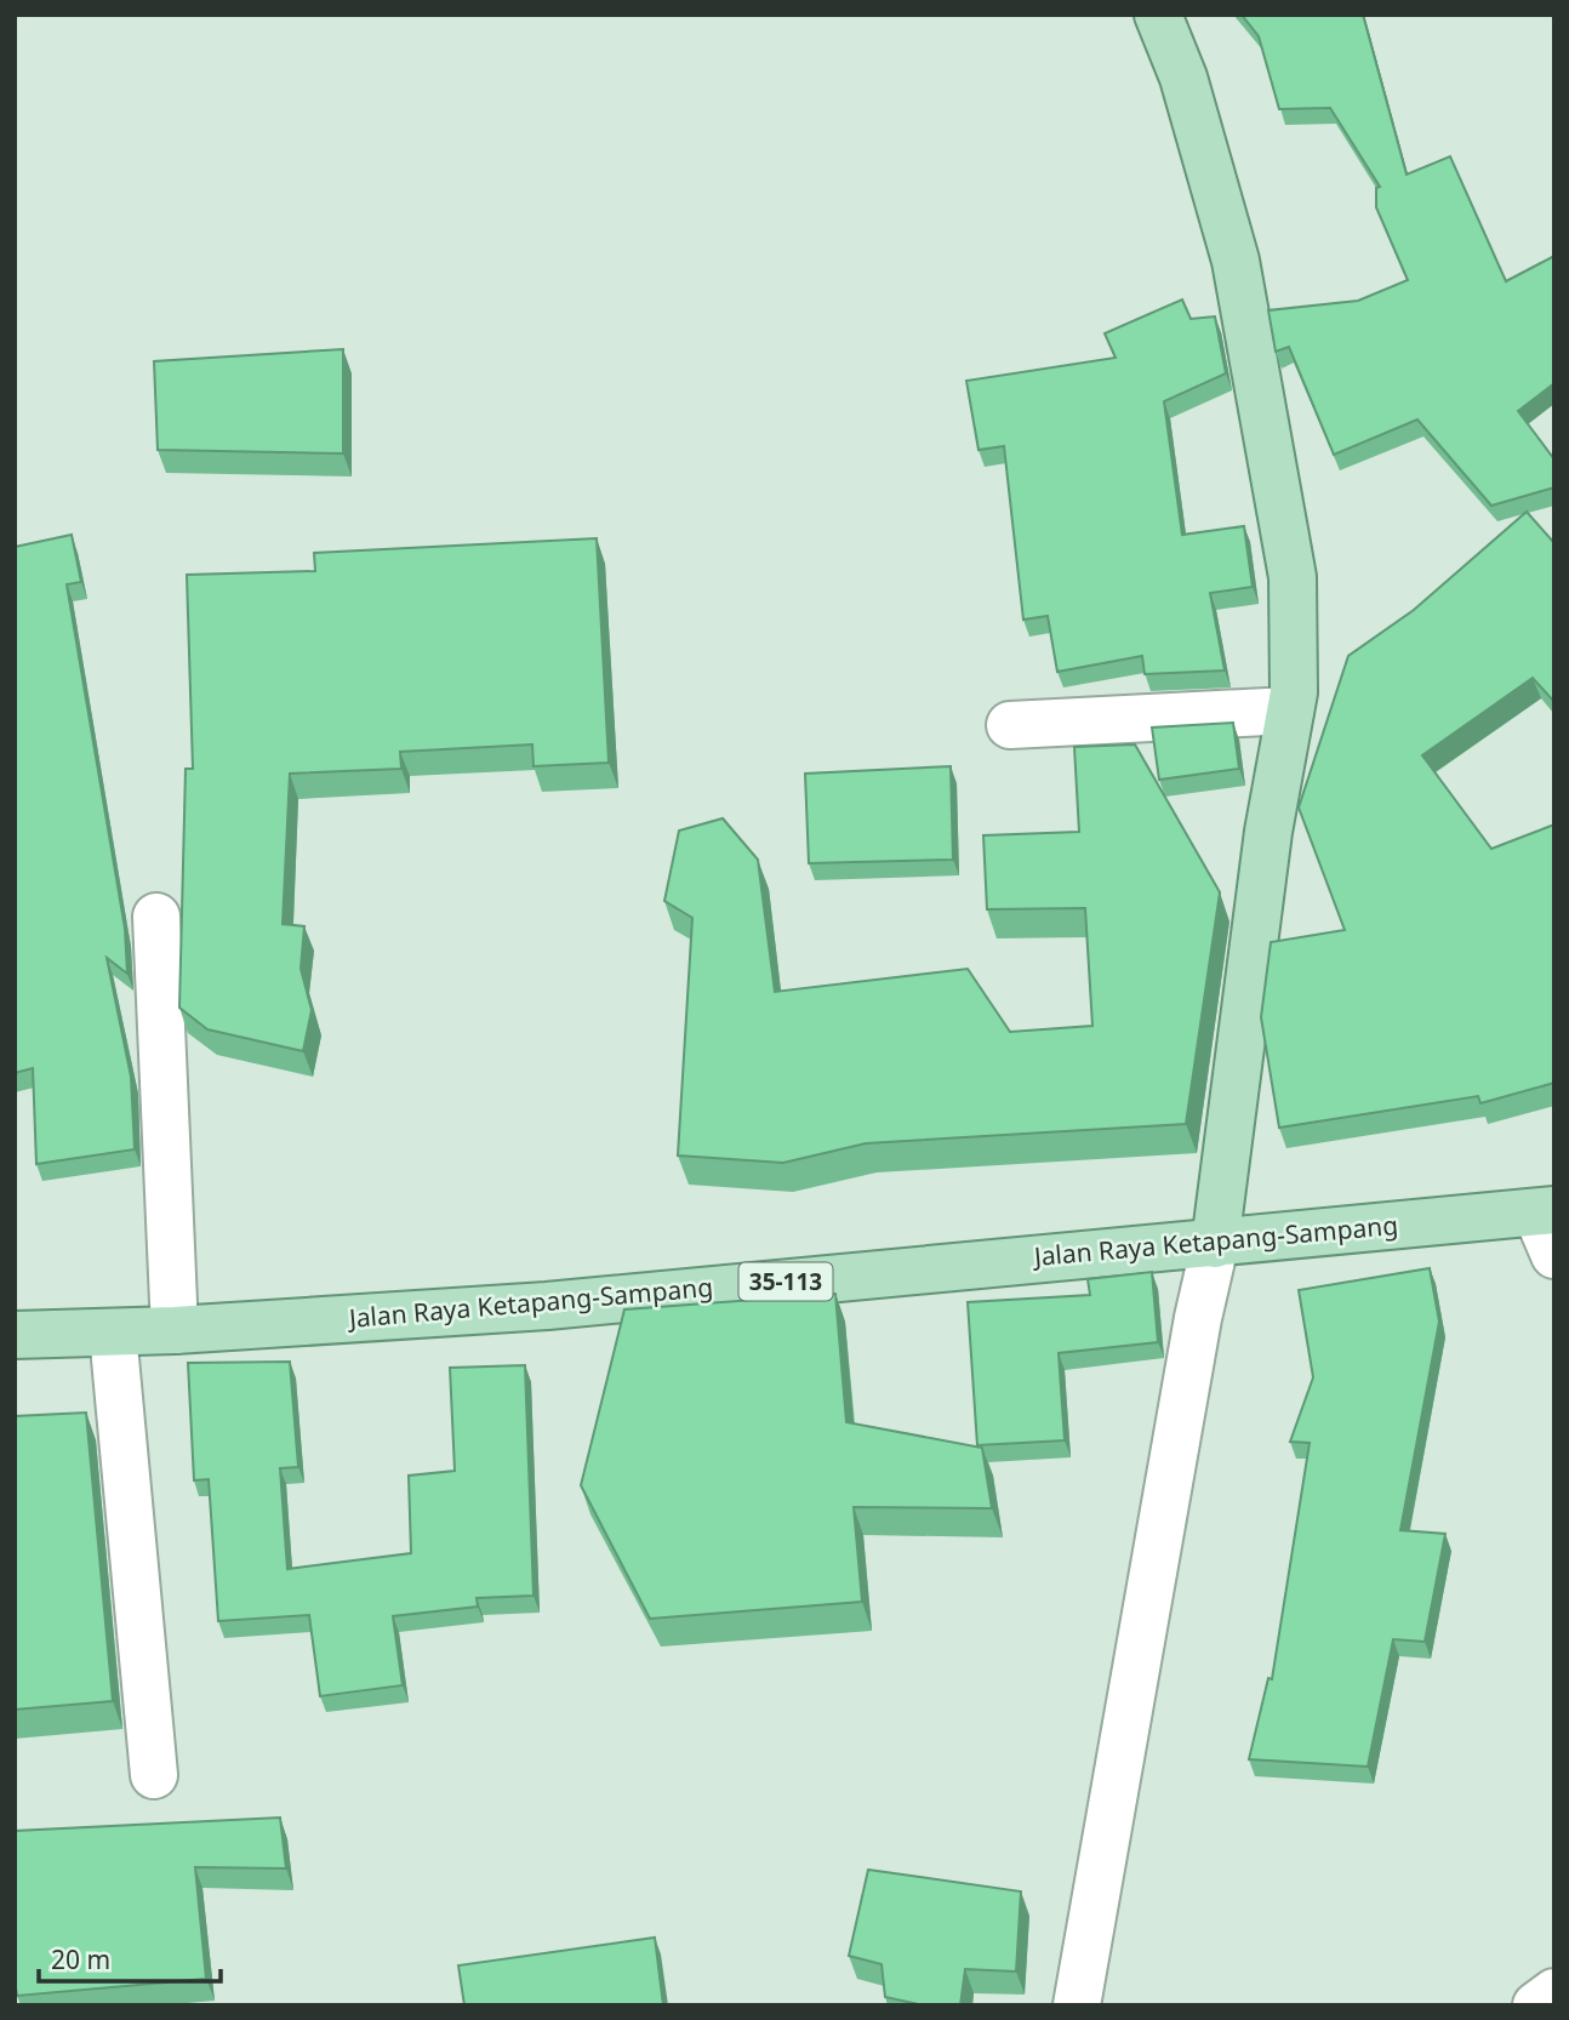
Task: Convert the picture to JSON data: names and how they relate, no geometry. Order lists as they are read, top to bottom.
{
  "streets": {
    "main road": ["Jalan Raya Ketapang-Sampang", "35-113"]
  },
  "scale_bar": "20 m"
}
